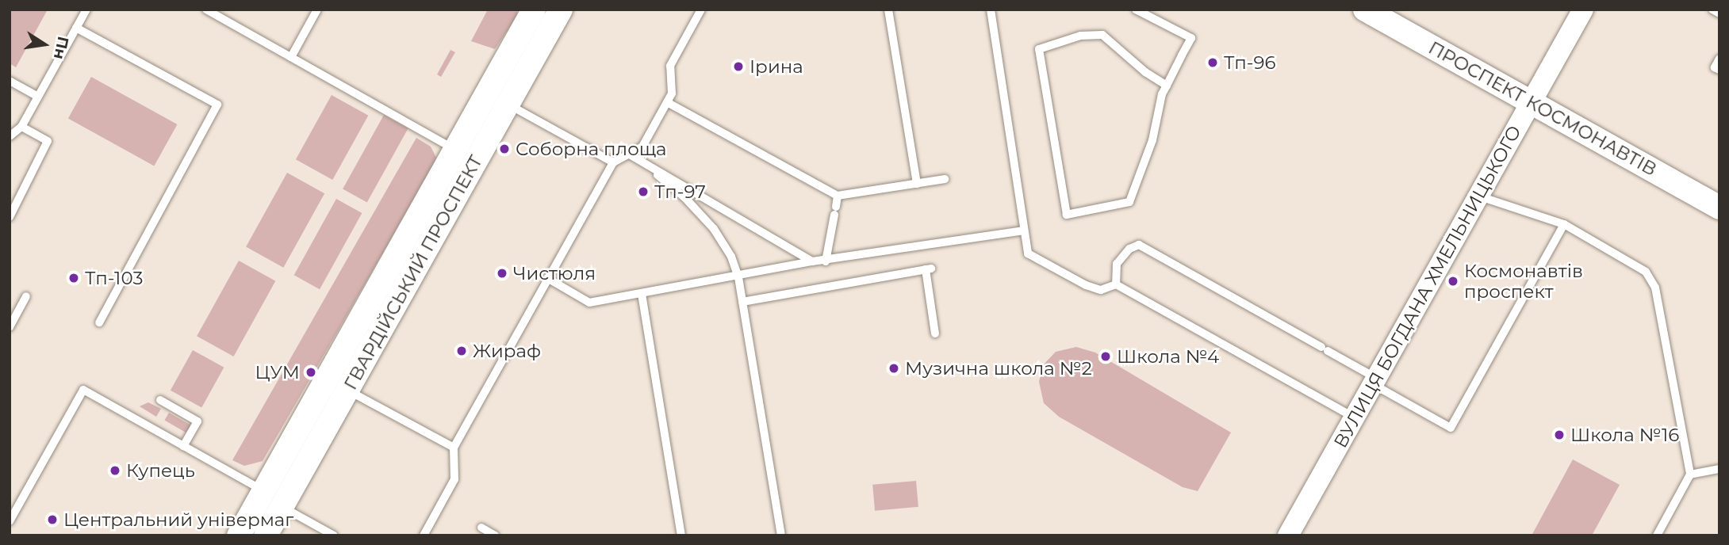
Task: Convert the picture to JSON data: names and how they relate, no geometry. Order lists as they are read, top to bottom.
{
  "streets": {
    "main road": ["ПРОСПЕКТ КОСМОНАВТІВ", "ГВАРДІЙСЬКИЙ ПРОСПЕКТ"],
    "street": ["ВУЛИЦЯ БОГДАНА ХМЕЛЬНИЦЬКОГО"]
  },
  "crossings": [
    ["ПРОСПЕКТ КОСМОНАВТІВ", "ВУЛИЦЯ БОГДАНА ХМЕЛЬНИЦЬКОГО"]
  ],
  "places": [
    "Тп-96",
    "Ірина",
    "Соборна площа",
    "Тп-97",
    "Чистюля",
    "Тп-103",
    "Космонавтів проспект",
    "Жираф",
    "Школа №4",
    "Музична школа №2",
    "ЦУМ",
    "Школа №16",
    "Купець",
    "Центральний універмаг"
  ],
  "north": "right"
}
